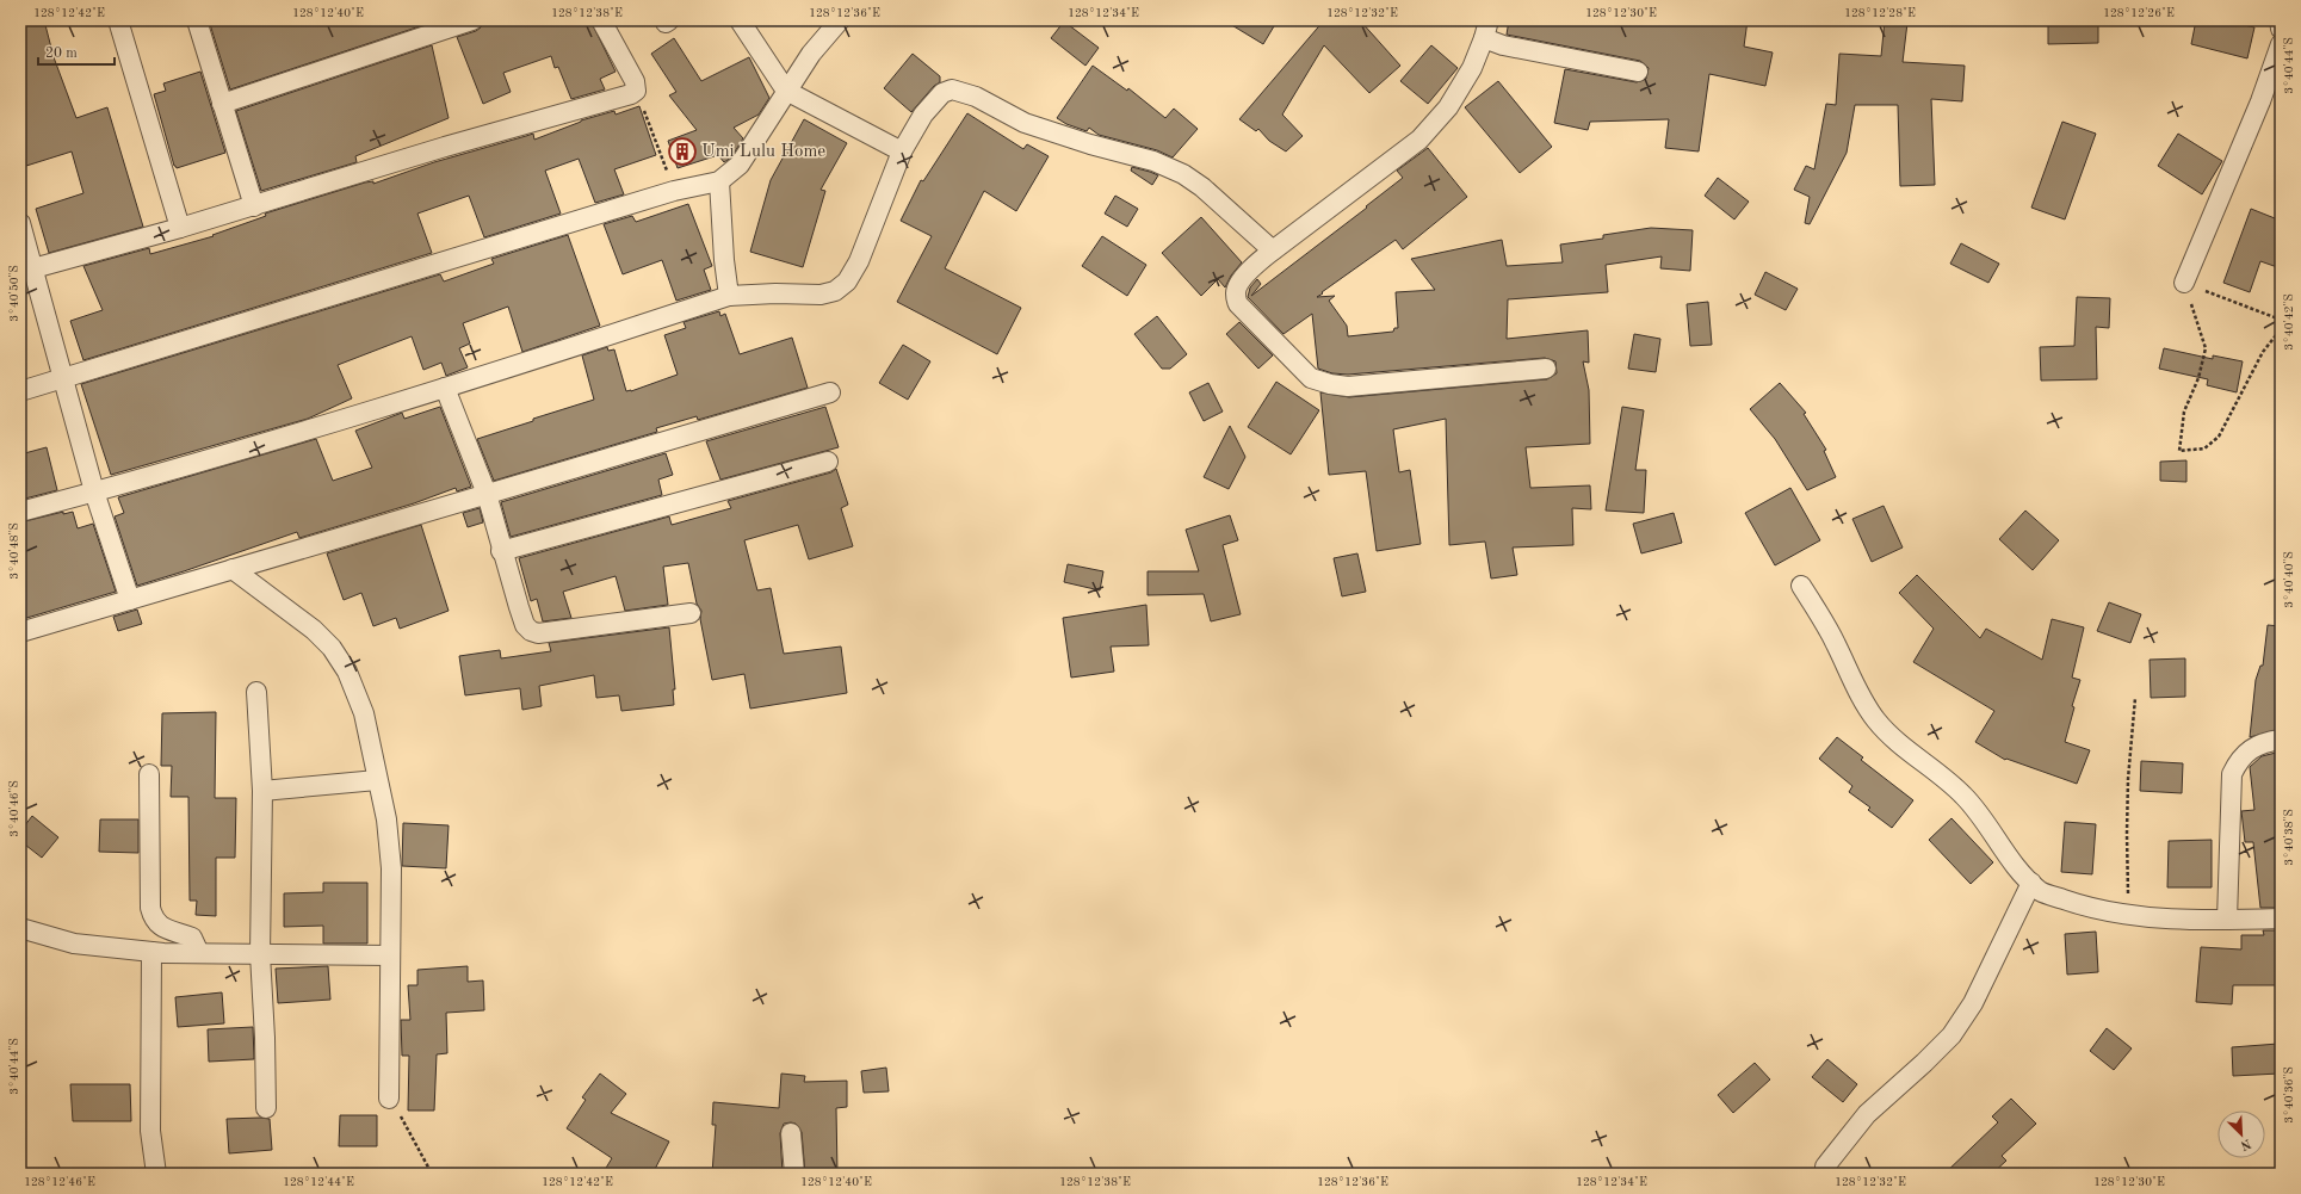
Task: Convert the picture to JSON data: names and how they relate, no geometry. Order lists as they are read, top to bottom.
{
  "places": {
    "building": ["Umi Lulu Home"]
  },
  "scale_bar": "20 m",
  "north": "bottom right",
  "coordinates": [
    "128°12'42\"E",
    "128°12'40\"E",
    "128°12'38\"E",
    "128°12'36\"E",
    "128°12'34\"E",
    "128°12'32\"E",
    "128°12'30\"E",
    "128°12'28\"E",
    "128°12'26\"E",
    "3°40'44\"S",
    "3°40'50\"S",
    "3°40'42\"S",
    "3°40'48\"S",
    "3°40'40\"S",
    "3°40'46\"S",
    "3°40'38\"S",
    "3°40'36\"S",
    "128°12'46\"E",
    "128°12'44\"E"
  ]
}
